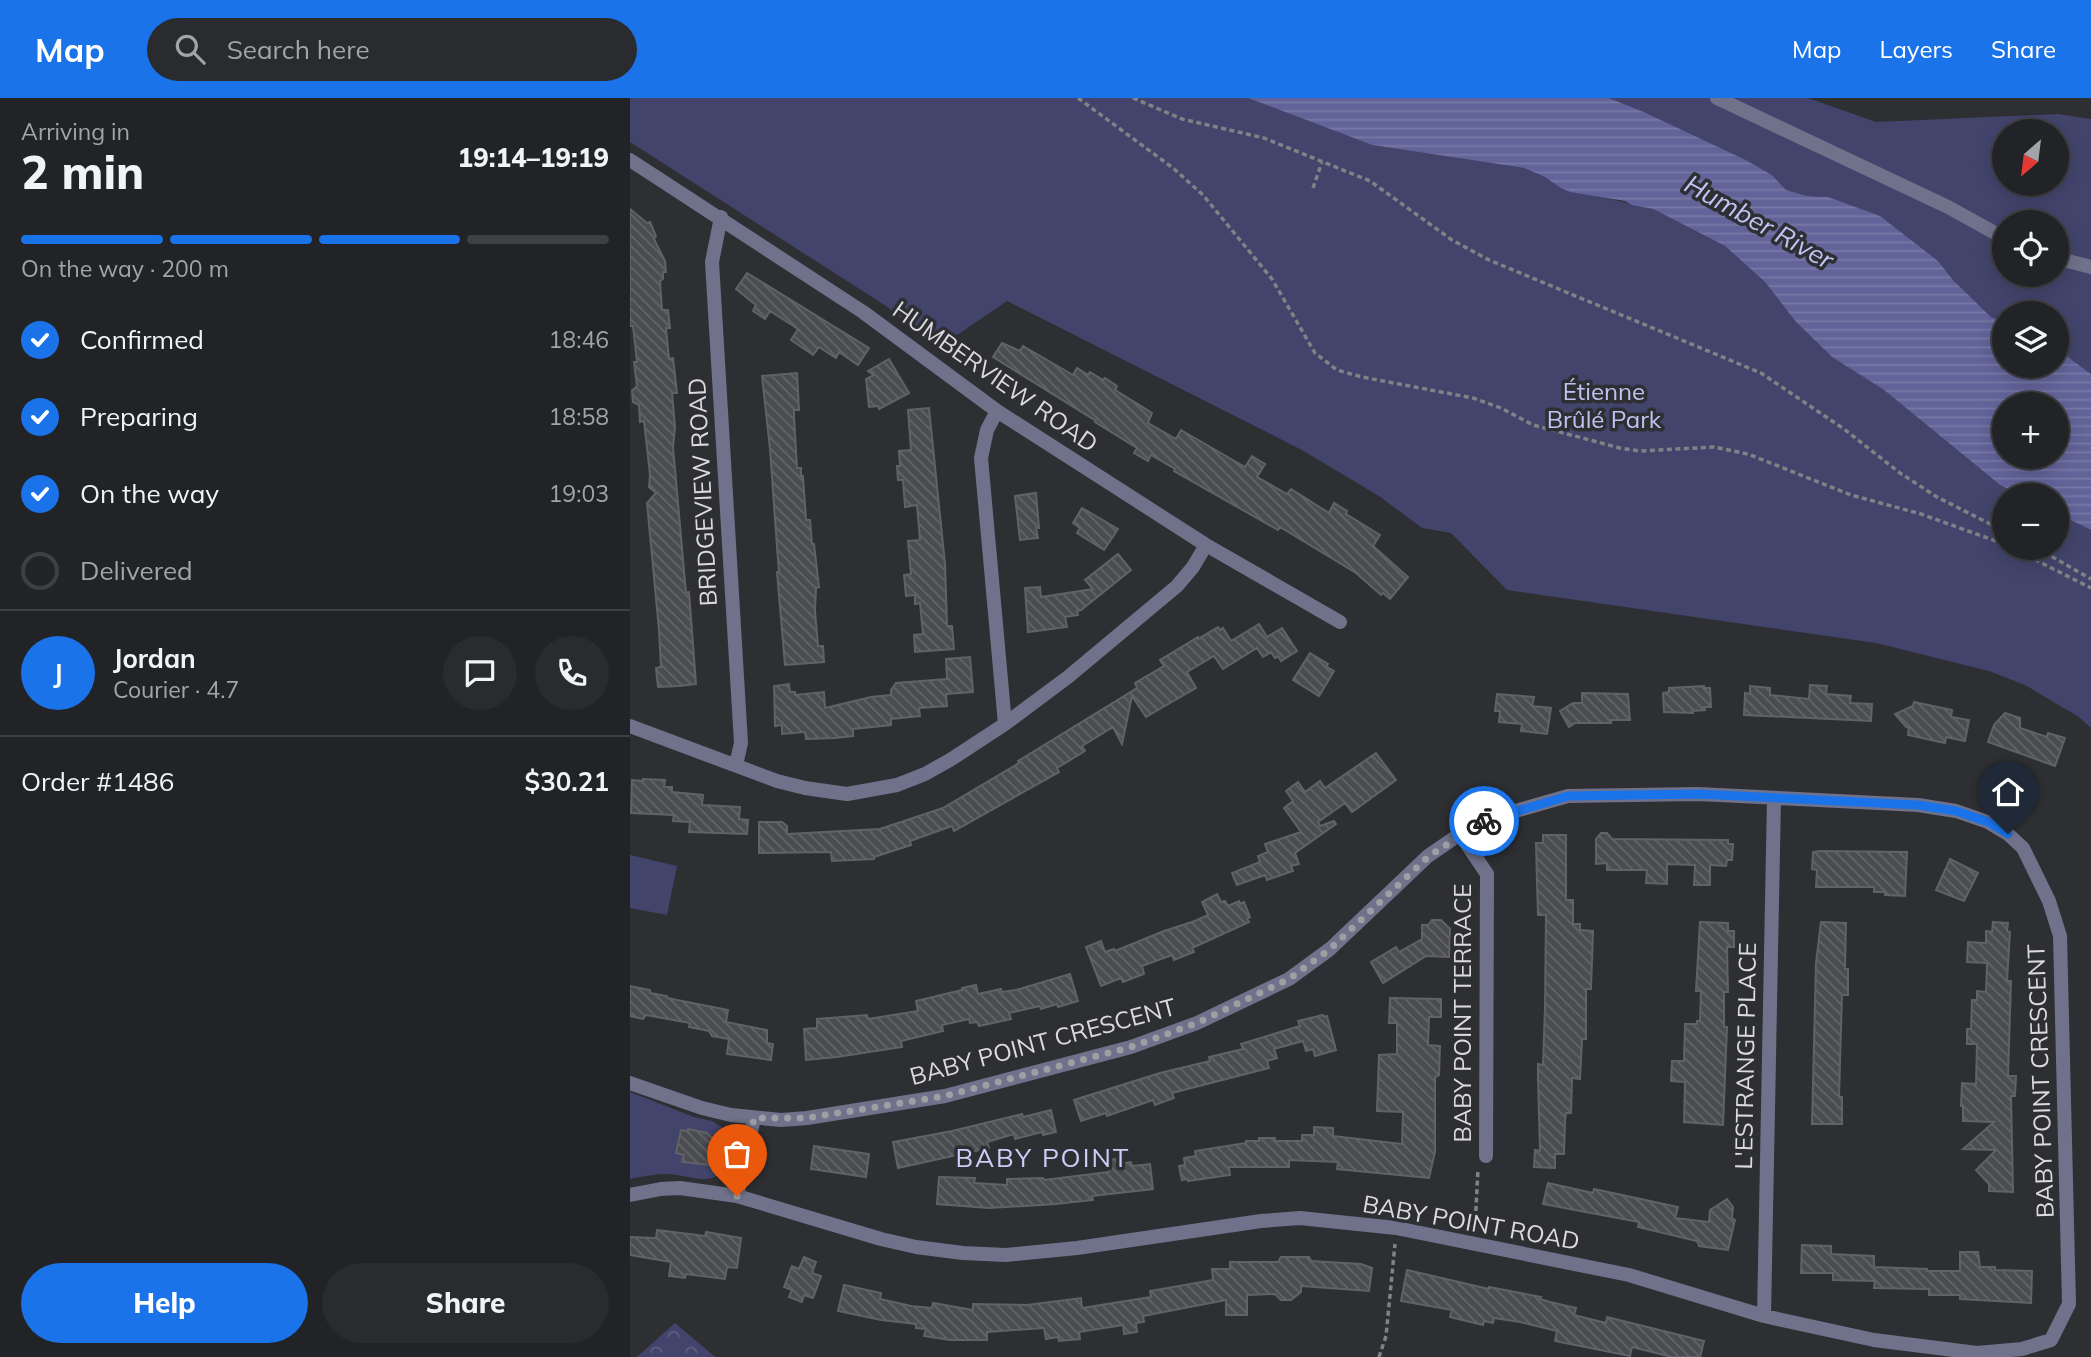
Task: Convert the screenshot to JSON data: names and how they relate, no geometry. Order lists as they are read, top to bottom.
{
  "streets": {
    "street": [
      "HUMBERVIEW ROAD",
      "BRIDGEVIEW ROAD",
      "BABY POINT TERRACE",
      "BABY POINT CRESCENT",
      "L'ESTRANGE PLACE",
      "BABY POINT ROAD"
    ]
  },
  "crossings": [
    ["HUMBERVIEW ROAD", "BRIDGEVIEW ROAD"],
    ["BABY POINT TERRACE", "BABY POINT CRESCENT"],
    ["BABY POINT CRESCENT", "L'ESTRANGE PLACE"],
    ["BABY POINT CRESCENT", "BABY POINT ROAD"],
    ["L'ESTRANGE PLACE", "BABY POINT ROAD"]
  ],
  "districts": ["BABY POINT"],
  "water": ["Humber River"],
  "parks": ["Étienne Brûlé Park"],
  "north": "bottom left",
  "page": {
    "header": "Map",
    "search": "Search here",
    "nav": ["Map", "Layers", "Share"],
    "heading": ["2 min", "Arriving in", "19:14–19:19"],
    "panel": [
      "Jordan",
      "Courier · 4.7",
      "Order #1486",
      "$30.21"
    ],
    "map_buttons": ["+", "−"],
    "bar": "On the way · 200 m",
    "list": [
      ["Confirmed", "18:46"],
      ["Preparing", "18:58"],
      ["On the way", "19:03"],
      "Delivered"
    ],
    "round": "J",
    "buttons": ["Help", "Share"]
  }
}
